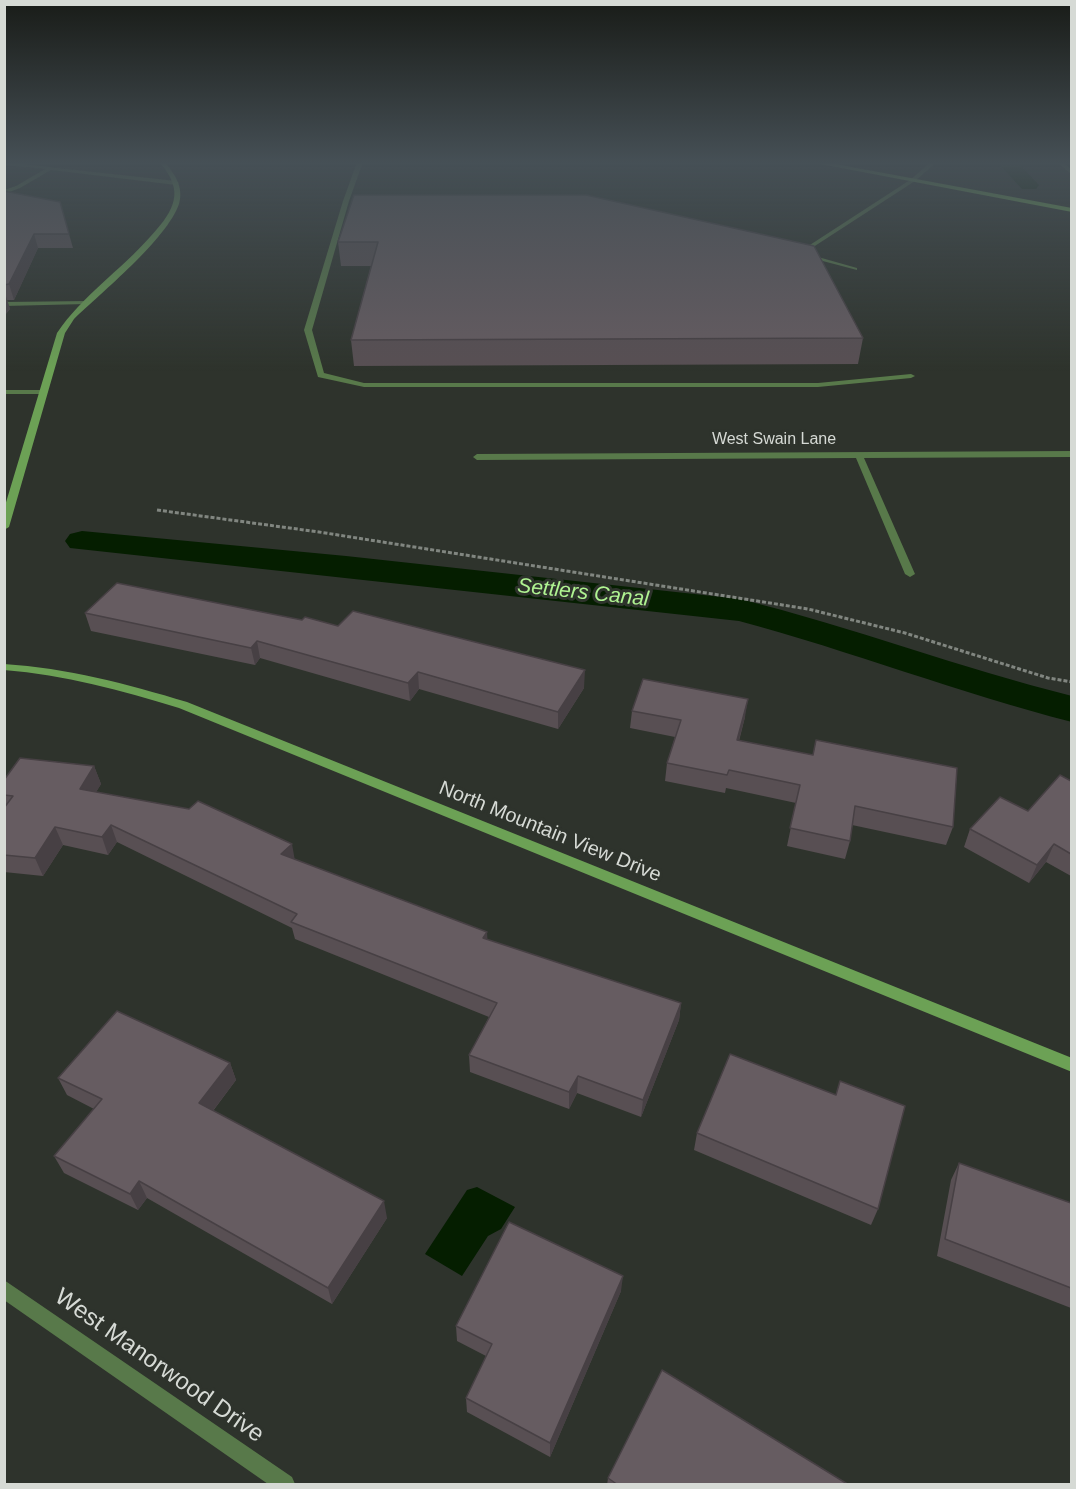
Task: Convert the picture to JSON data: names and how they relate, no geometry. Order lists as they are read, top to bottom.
{
  "streets": {
    "main road": ["North Mountain View Drive"],
    "street": ["West Swain Lane", "West Manorwood Drive"]
  },
  "water": ["Settlers Canal"]
}
